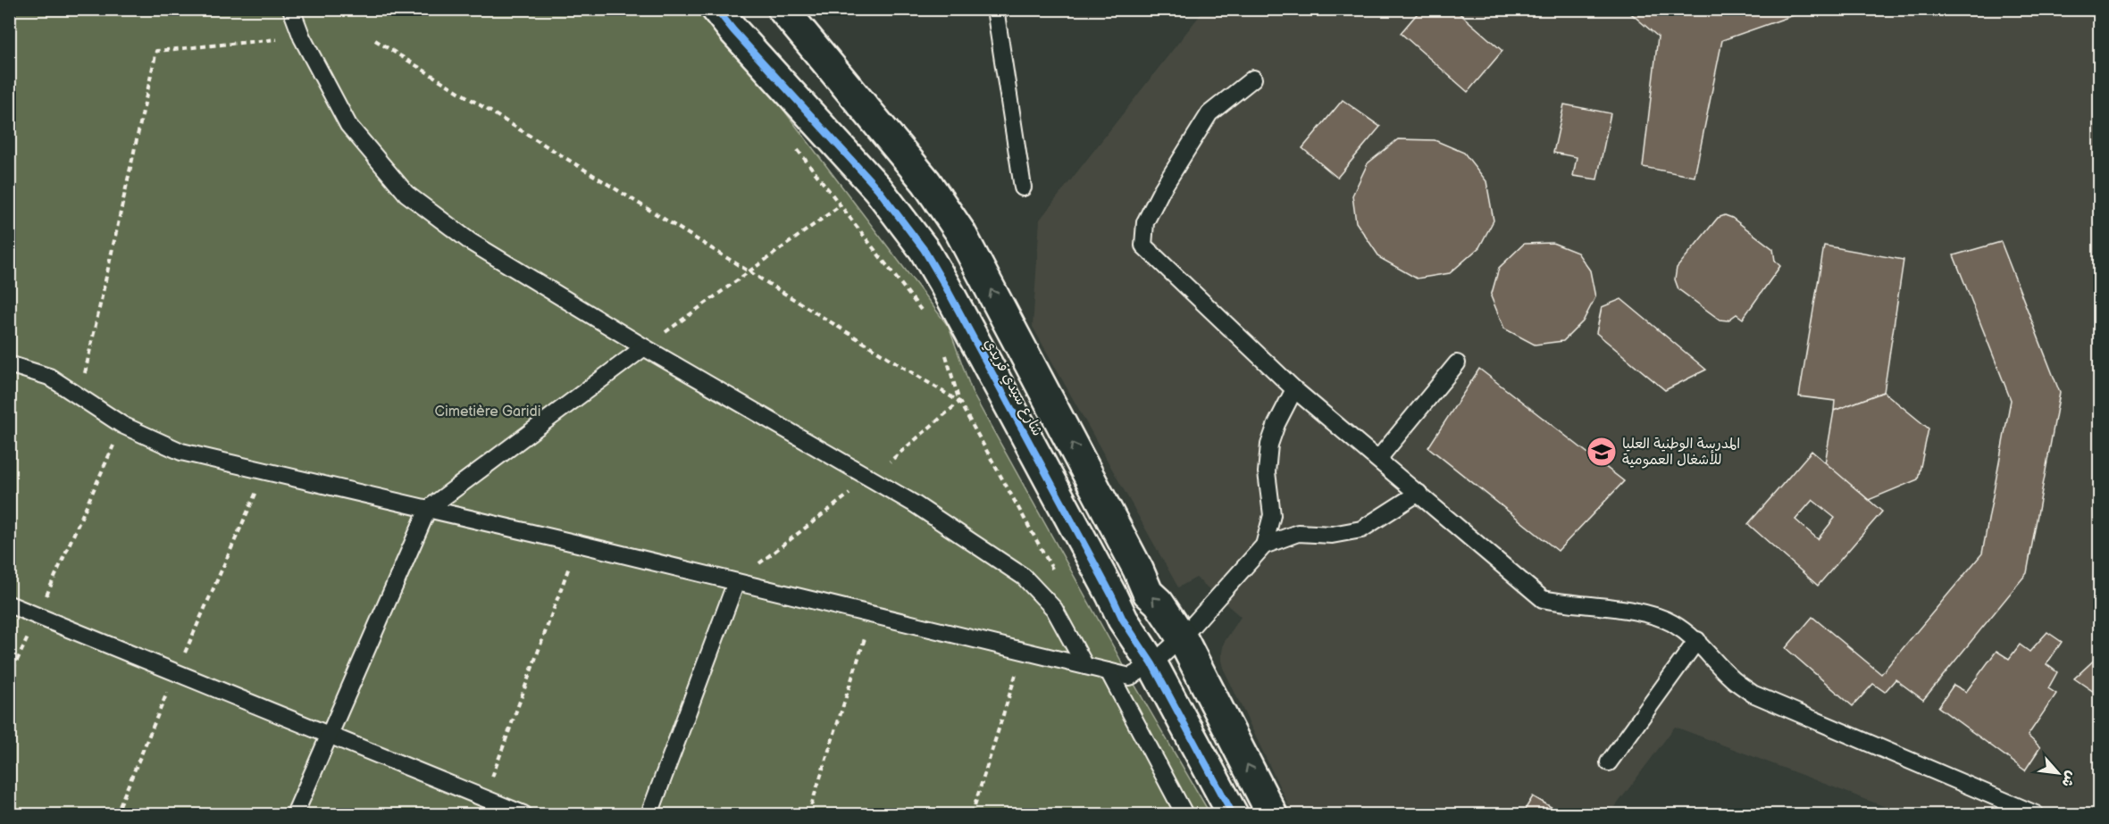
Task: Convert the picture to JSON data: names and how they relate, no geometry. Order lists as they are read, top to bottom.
{
  "streets": {
    "street": ["شارع سيدي قريدي"]
  },
  "parks": ["Cimetière Garidi"],
  "places": {
    "school or university": ["المدرسة الوطنية العليا للأشغال العمومية"]
  },
  "north": "bottom right"
}
